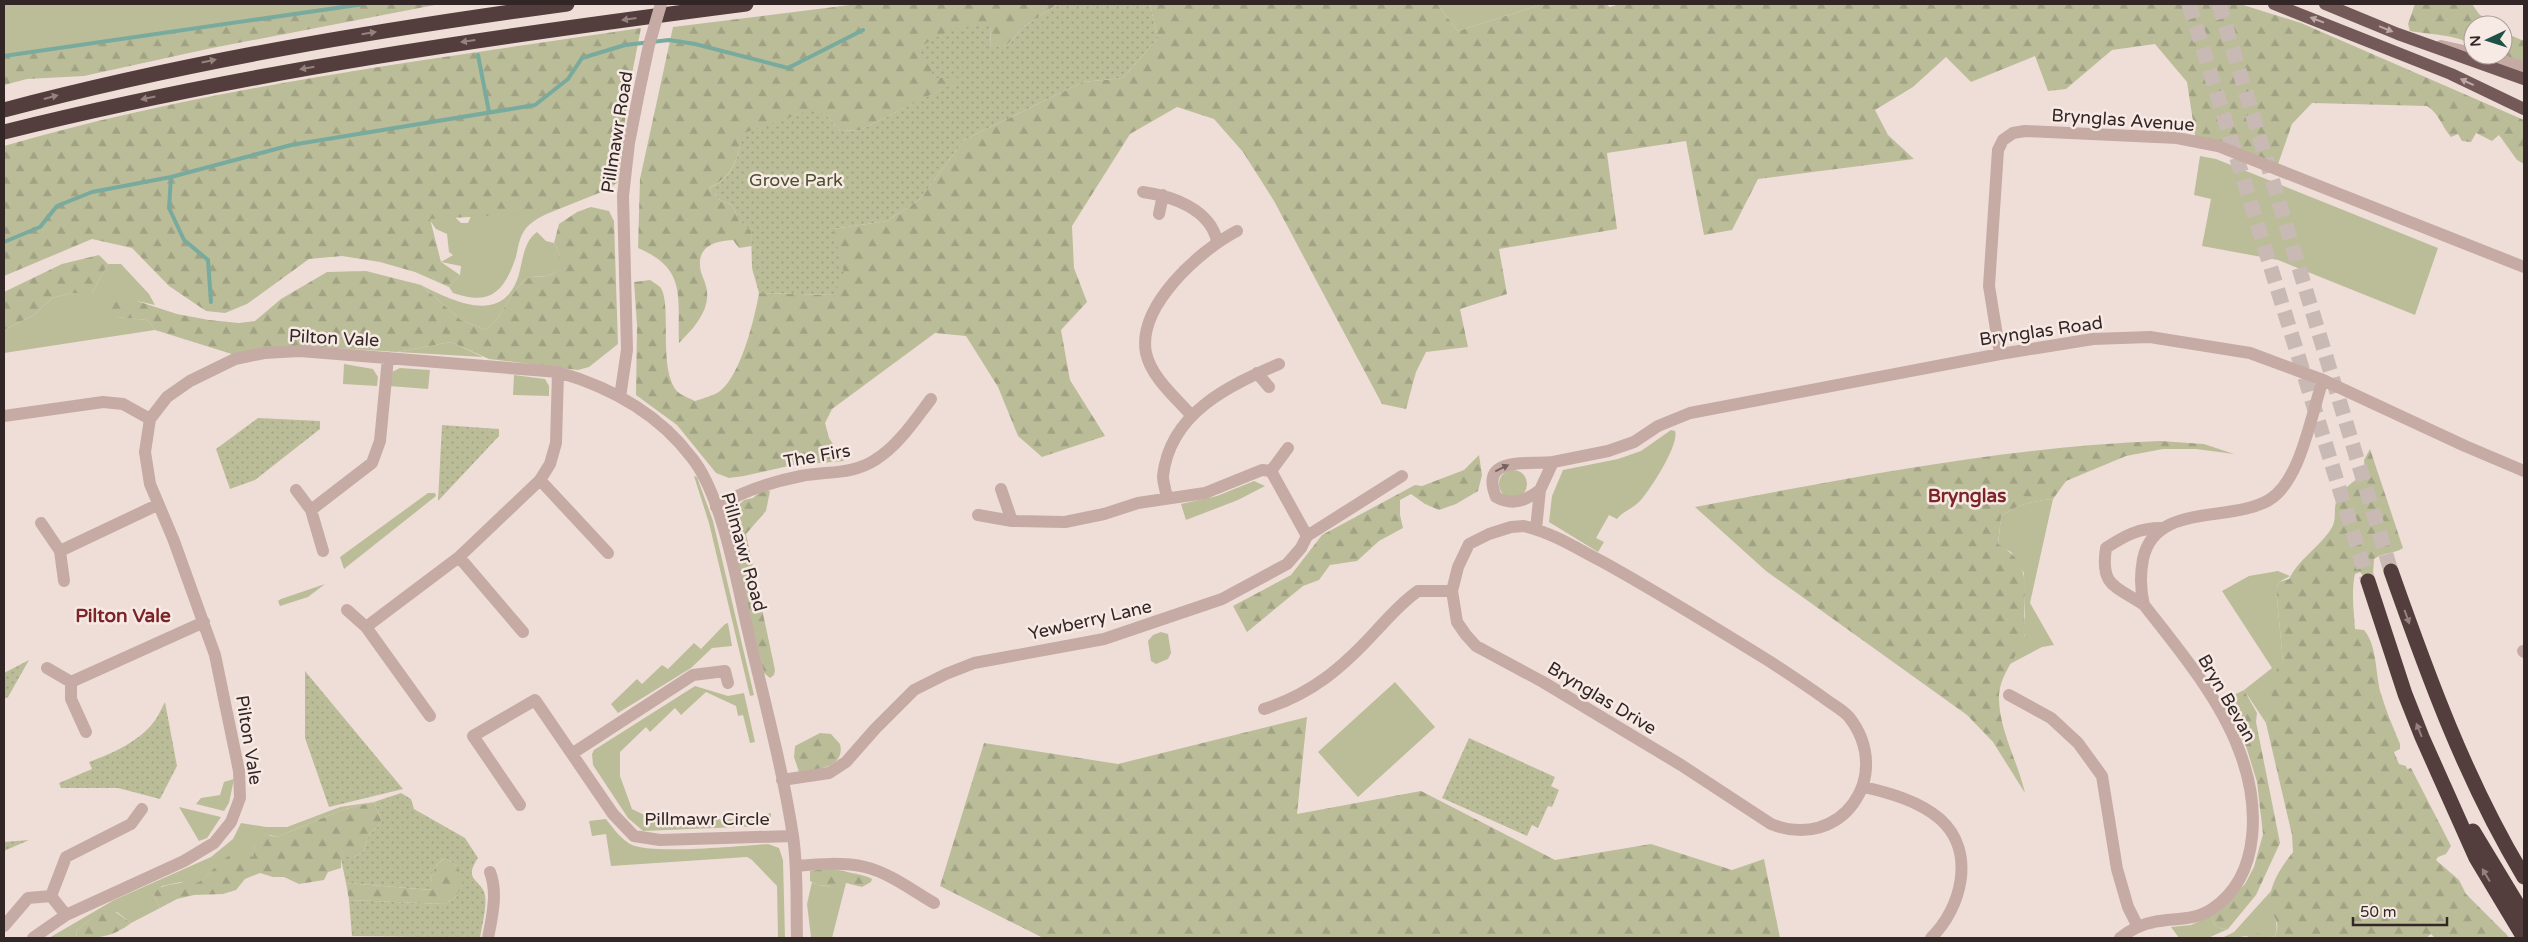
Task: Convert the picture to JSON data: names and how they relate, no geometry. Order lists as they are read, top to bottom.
{
  "streets": {
    "street": [
      "Brynglas Avenue",
      "Pillmawr Road",
      "Brynglas Road",
      "Pilton Vale",
      "The Firs",
      "Yewberry Lane",
      "Brynglas Drive",
      "Bryn Bevan",
      "Pillmawr Circle"
    ]
  },
  "crossings": [
    ["Brynglas Avenue", "Brynglas Road"],
    ["Pillmawr Road", "Pilton Vale"],
    ["Pillmawr Road", "The Firs"],
    ["Pillmawr Road", "Yewberry Lane"],
    ["Pillmawr Road", "Pillmawr Circle"],
    ["Brynglas Road", "Bryn Bevan"]
  ],
  "districts": ["Brynglas", "Pilton Vale"],
  "parks": ["Grove Park"],
  "scale_bar": "50 m",
  "north": "left"
}
